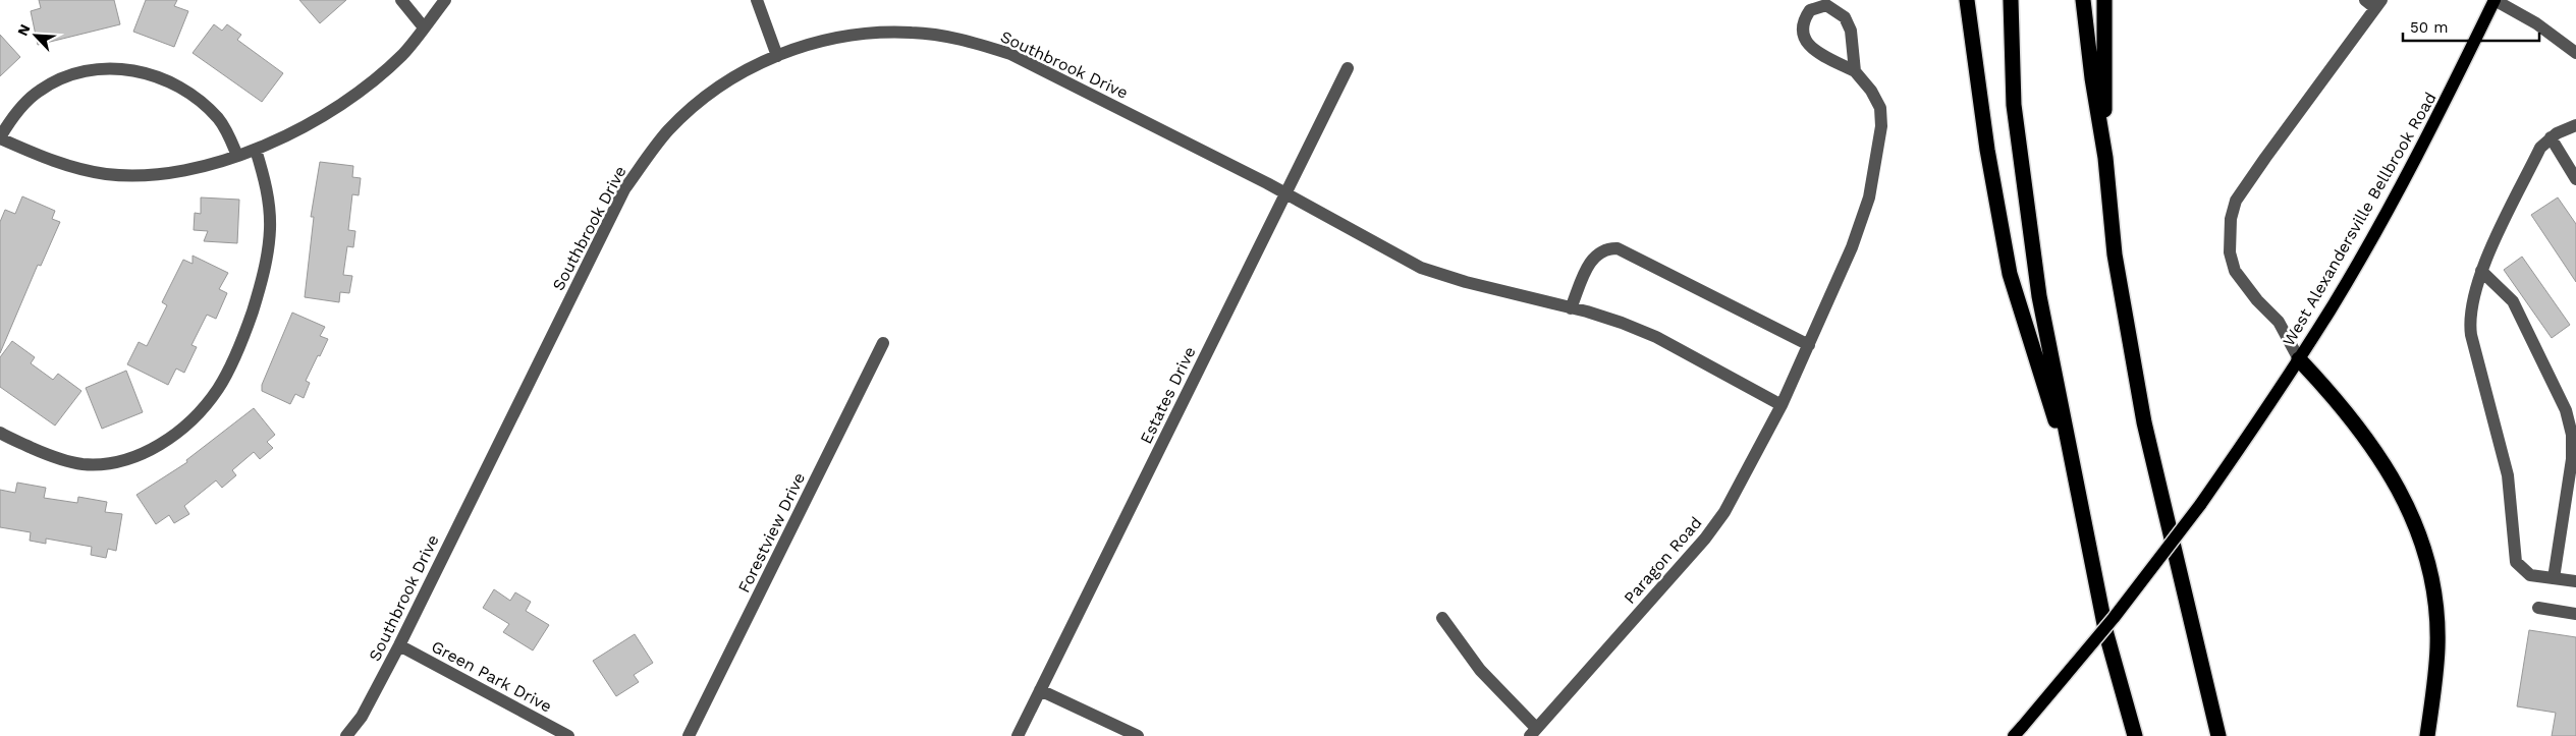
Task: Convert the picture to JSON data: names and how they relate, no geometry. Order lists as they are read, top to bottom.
{
  "streets": {
    "main road": ["West Alexandersville Bellbrook Road"],
    "street": [
      "Southbrook Drive",
      "Estates Drive",
      "Forestview Drive",
      "Paragon Road",
      "Green Park Drive"
    ]
  },
  "crossings": [
    ["Southbrook Drive", "Estates Drive"],
    ["Southbrook Drive", "Paragon Road"],
    ["Southbrook Drive", "Green Park Drive"]
  ],
  "scale_bar": "50 m",
  "north": "top left"
}
